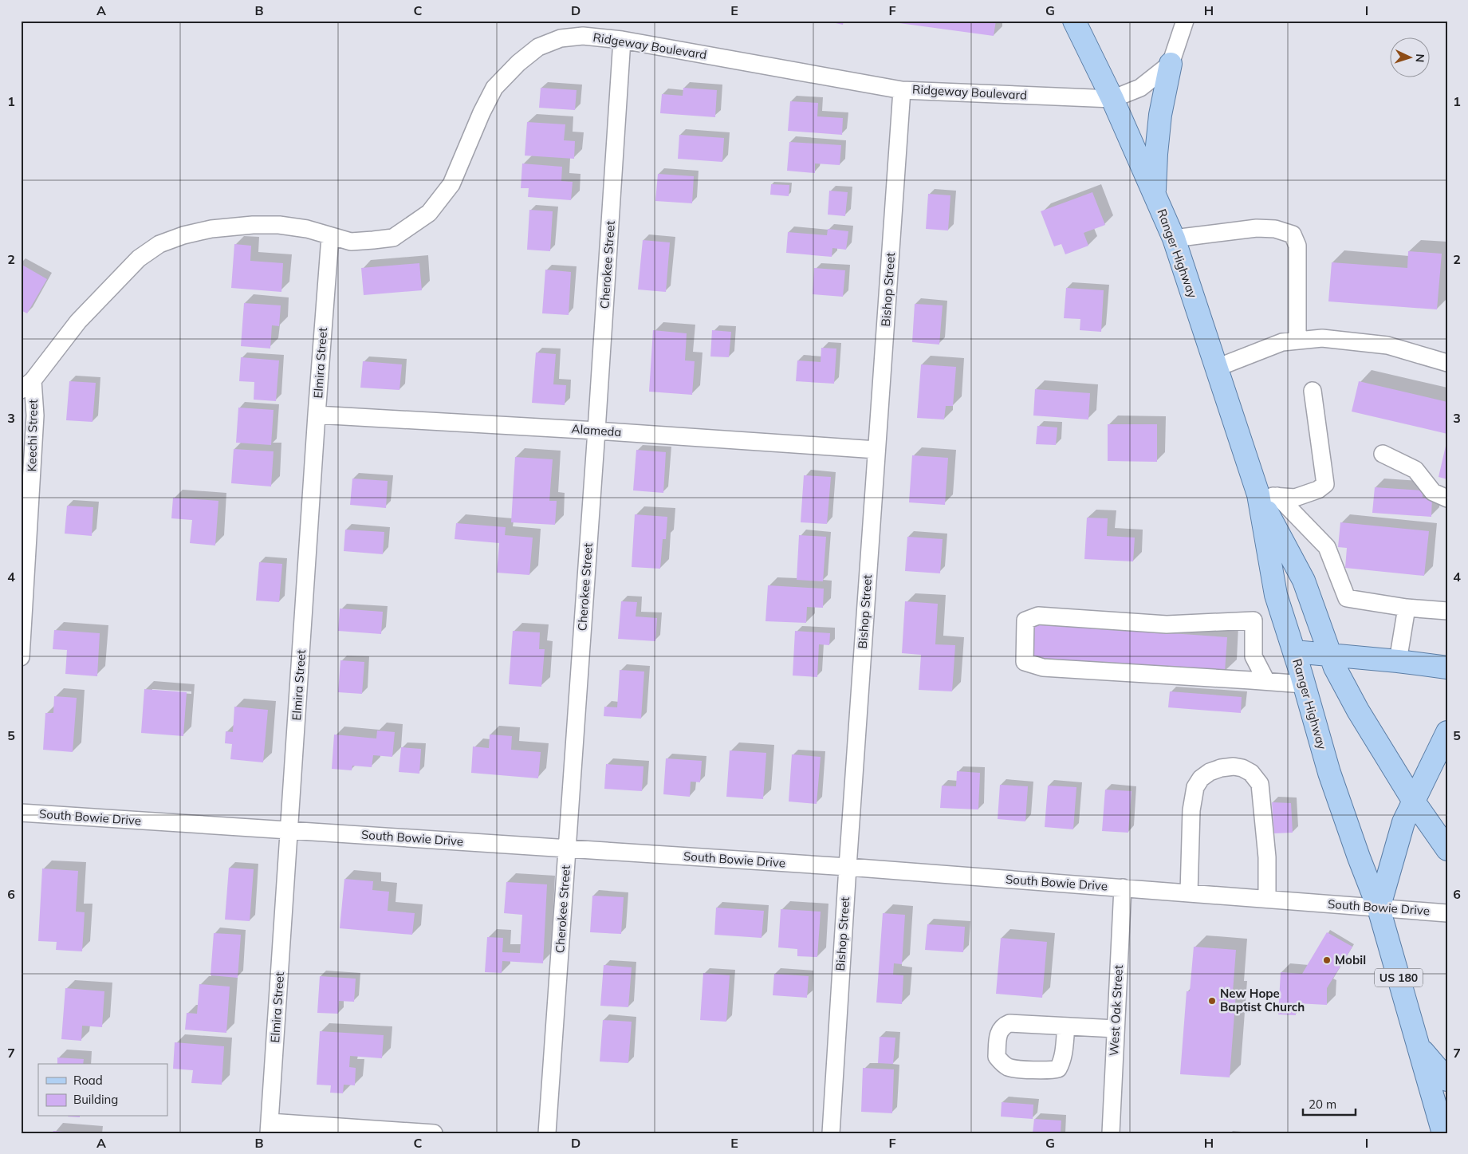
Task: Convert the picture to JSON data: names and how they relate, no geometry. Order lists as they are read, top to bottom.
{
  "streets": {
    "main road": ["Ranger Highway", "US 180"],
    "street": [
      "Ridgeway Boulevard",
      "Cherokee Street",
      "Bishop Street",
      "Elmira Street",
      "Alameda",
      "Keechi Street",
      "South Bowie Drive",
      "West Oak Street"
    ]
  },
  "crossings": [
    ["Ridgeway Boulevard", "Ranger Highway"],
    ["Ridgeway Boulevard", "Cherokee Street"],
    ["Ridgeway Boulevard", "Bishop Street"],
    ["Ridgeway Boulevard", "Elmira Street"],
    ["Ridgeway Boulevard", "Keechi Street"],
    ["Ranger Highway", "South Bowie Drive"],
    ["Ranger Highway", "US 180"],
    ["Cherokee Street", "Alameda"],
    ["Cherokee Street", "South Bowie Drive"],
    ["Bishop Street", "Alameda"],
    ["Bishop Street", "South Bowie Drive"],
    ["Elmira Street", "Alameda"],
    ["Elmira Street", "South Bowie Drive"],
    ["South Bowie Drive", "US 180"],
    ["South Bowie Drive", "West Oak Street"]
  ],
  "places": ["Mobil", "New Hope Baptist Church"],
  "legend": ["Road", "Building"],
  "scale_bar": "20 m",
  "north": "right",
  "grid": {
    "columns": [
      "A",
      "B",
      "C",
      "D",
      "E",
      "F",
      "G",
      "H",
      "I"
    ],
    "rows": [
      "1",
      "2",
      "3",
      "4",
      "5",
      "6",
      "7"
    ]
  }
}
